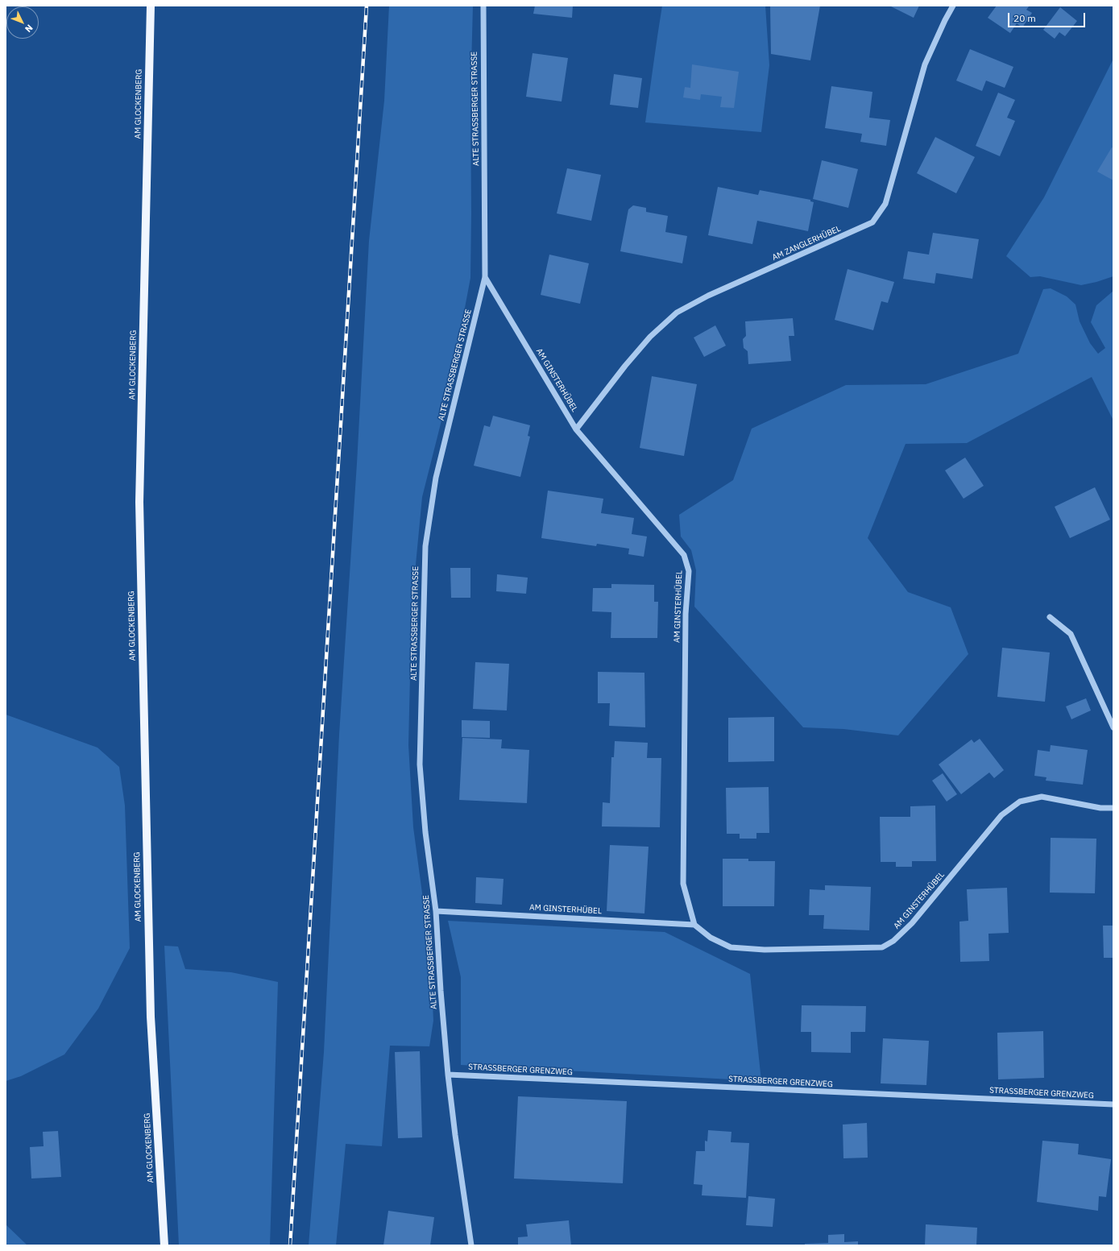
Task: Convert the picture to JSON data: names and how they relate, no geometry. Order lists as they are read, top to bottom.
{
  "streets": {
    "main road": ["AM GLOCKENBERG"],
    "street": [
      "ALTE STRASSBERGER STRASSE",
      "AM ZANGLERHÜBEL",
      "AM GINSTERHÜBEL",
      "STRASSBERGER GRENZWEG"
    ]
  },
  "crossings": [
    ["ALTE STRASSBERGER STRASSE", "AM GINSTERHÜBEL"],
    ["ALTE STRASSBERGER STRASSE", "STRASSBERGER GRENZWEG"],
    ["AM ZANGLERHÜBEL", "AM GINSTERHÜBEL"]
  ],
  "scale_bar": "20 m",
  "north": "bottom right"
}
